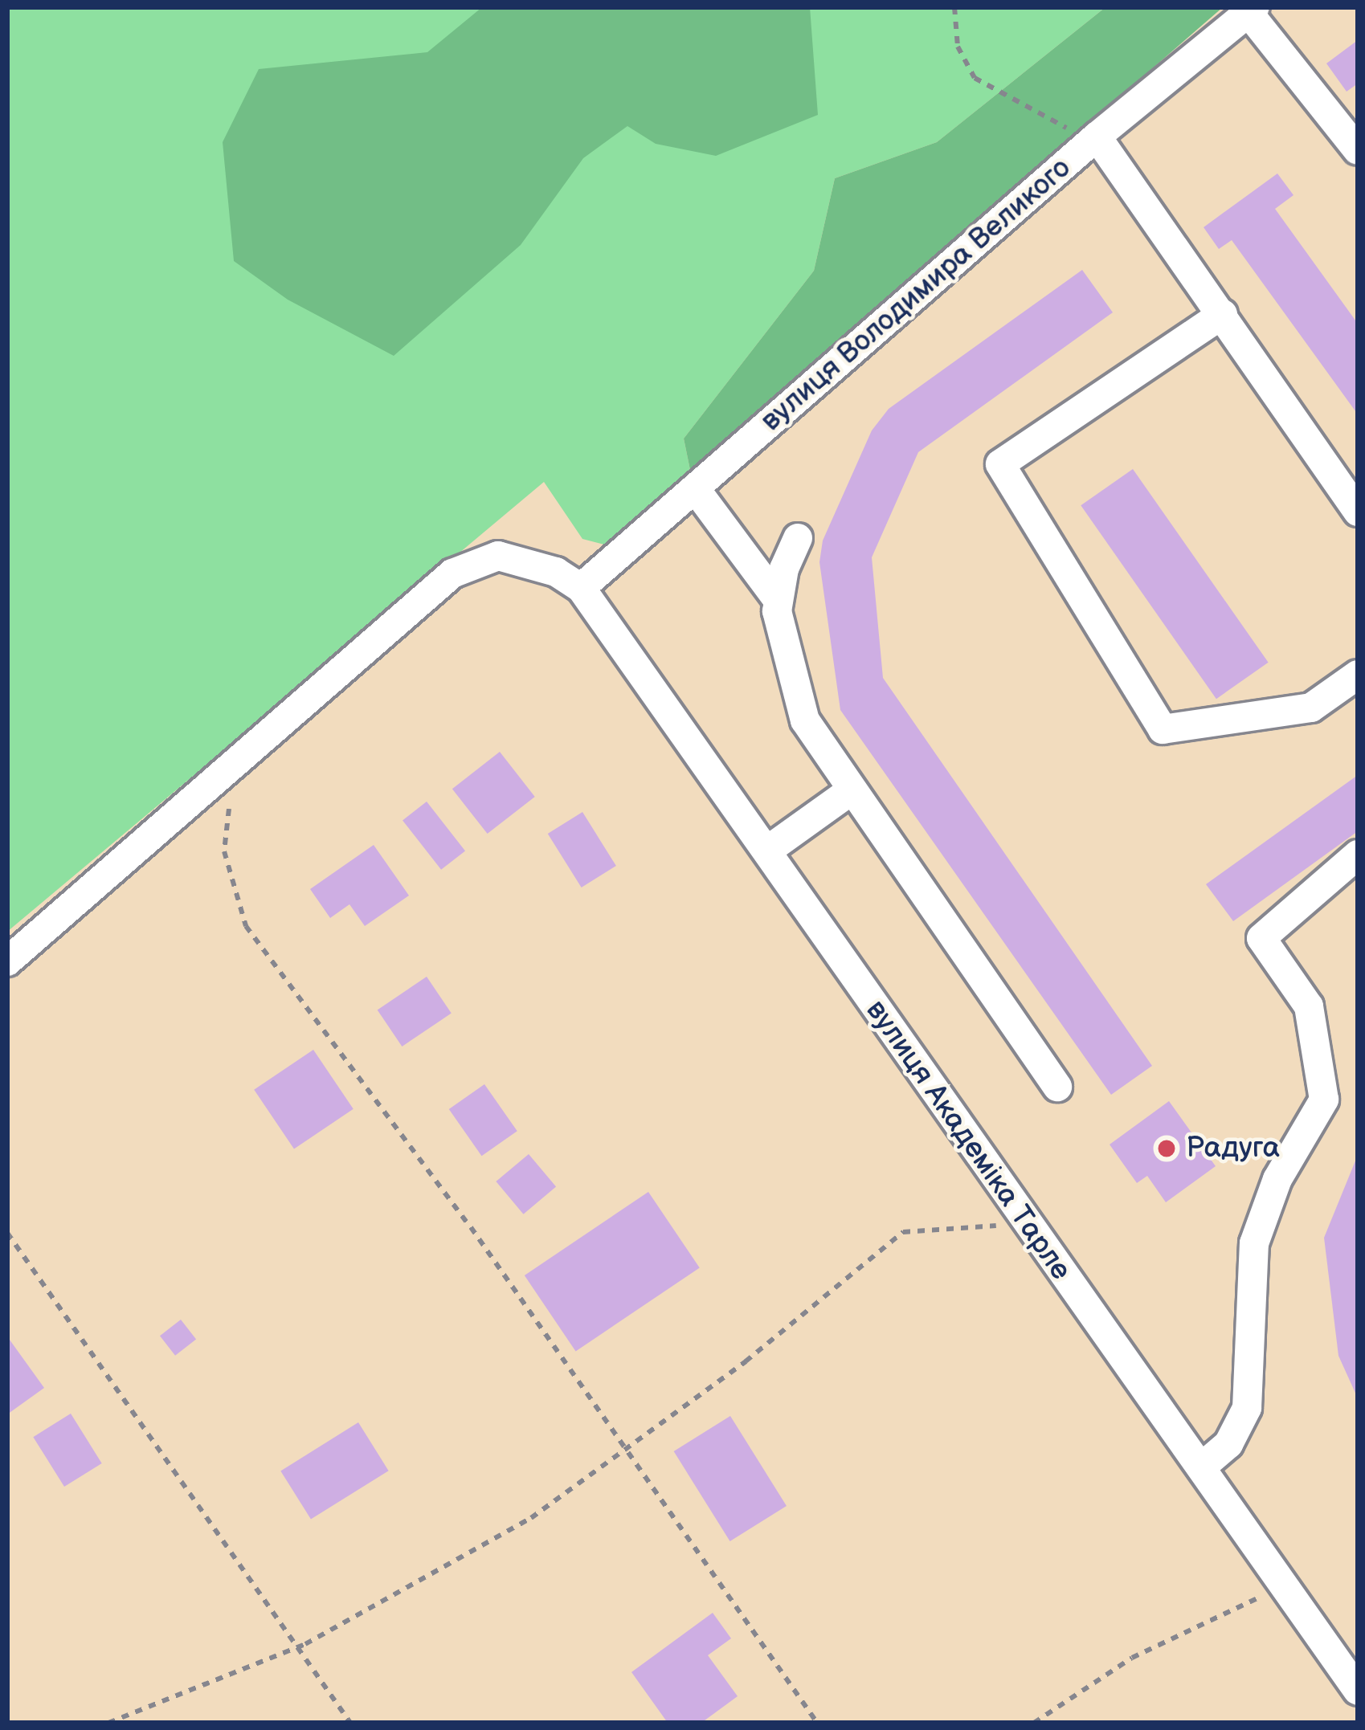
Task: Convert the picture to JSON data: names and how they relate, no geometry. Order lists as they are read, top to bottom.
{
  "streets": {
    "street": ["вулиця Володимира Великого", "вулиця Академіка Тарле"]
  },
  "crossings": [
    ["вулиця Володимира Великого", "вулиця Академіка Тарле"]
  ],
  "places": ["Радуга"]
}
